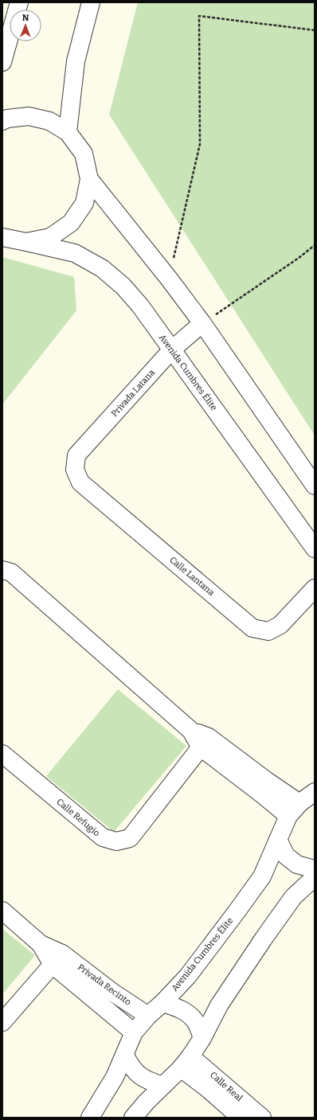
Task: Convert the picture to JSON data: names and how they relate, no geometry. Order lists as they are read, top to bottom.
{
  "streets": {
    "street": [
      "Avenida Cumbres Élite",
      "Privada Latana",
      "Calle Lantana",
      "Calle Refugio",
      "Privada Recinto",
      "Calle Real"
    ]
  },
  "crossings": [
    ["Avenida Cumbres Élite", "Privada Latana"],
    ["Avenida Cumbres Élite", "Privada Recinto"],
    ["Avenida Cumbres Élite", "Calle Real"],
    ["Privada Latana", "Calle Lantana"],
    ["Privada Recinto", "Calle Real"]
  ],
  "north": "top"
}
